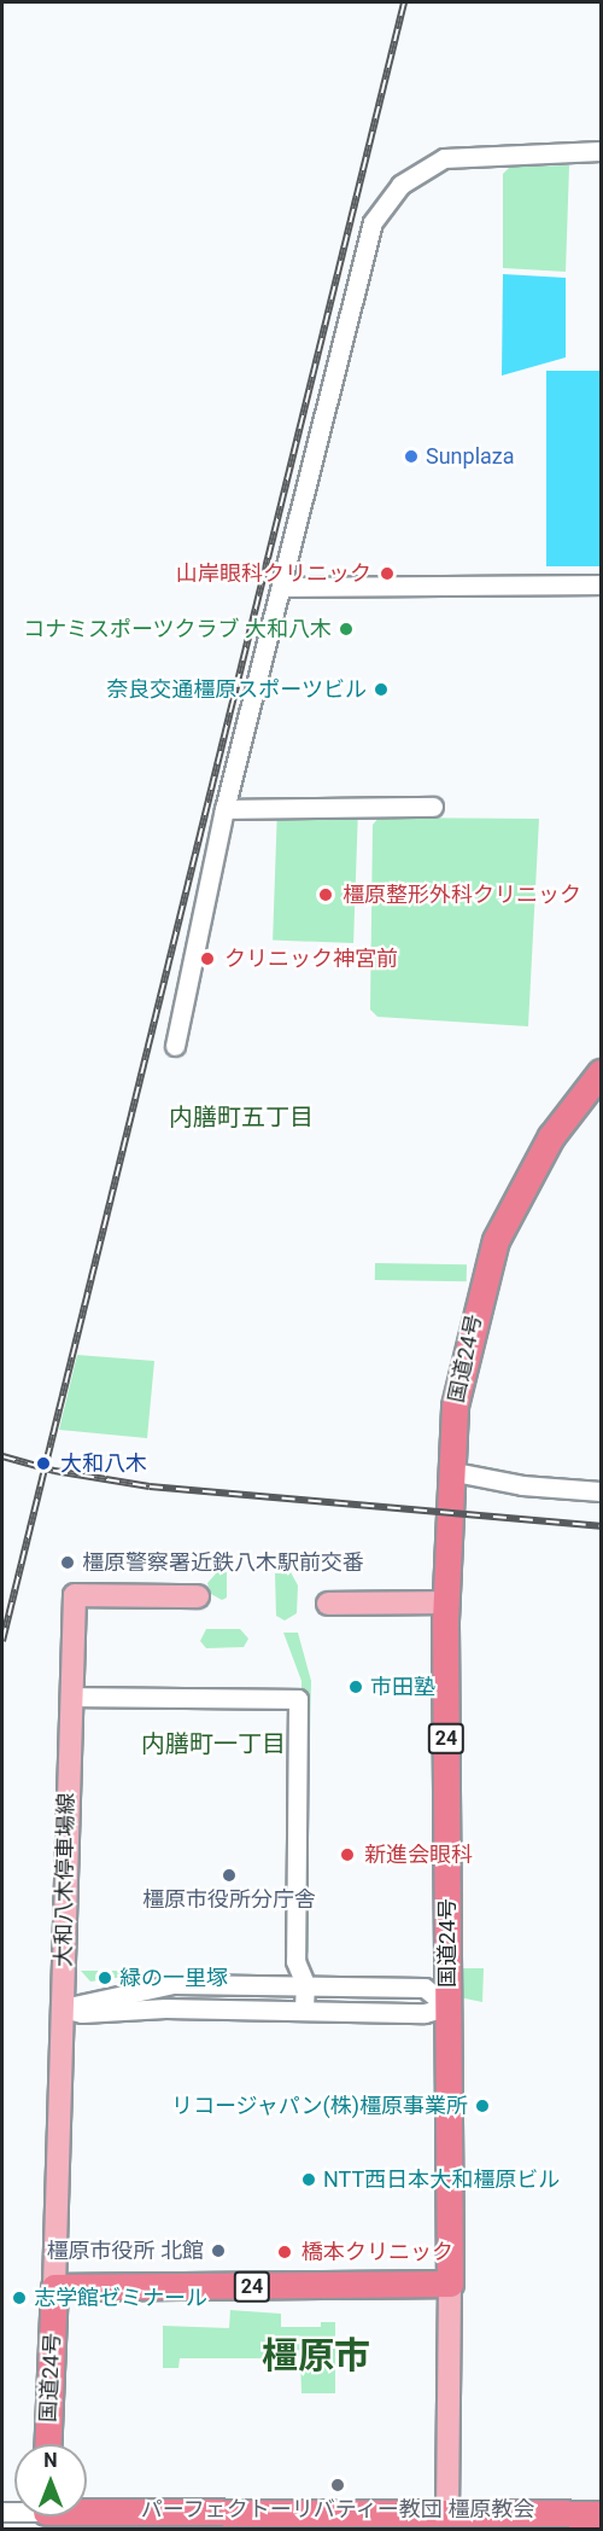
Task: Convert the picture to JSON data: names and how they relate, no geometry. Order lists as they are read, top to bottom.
{
  "streets": {
    "highway": ["国道24号", "24"],
    "main road": ["大和八木停車場線"]
  },
  "crossings": [
    ["国道24号", "24"],
    ["国道24号", "大和八木停車場線"],
    ["24", "大和八木停車場線"]
  ],
  "districts": ["内膳町五丁目", "内膳町一丁目", "橿原市"],
  "places": [
    "Sunplaza",
    "山岸眼科クリニック",
    "コナミスポーツクラブ 大和八木",
    "奈良交通橿原スポーツビル",
    "橿原整形外科クリニック",
    "クリニック神宮前",
    "大和八木",
    "橿原警察署近鉄八木駅前交番",
    "市田塾",
    "新進会眼科",
    "橿原市役所分庁舎",
    "緑の一里塚",
    "リコージャパン(株)橿原事業所",
    "NTT西日本大和橿原ビル",
    "橿原市役所 北館",
    "橋本クリニック",
    "志学館ゼミナール",
    "パーフェクトーリバティー教団 橿原教会"
  ],
  "north": "top"
}
